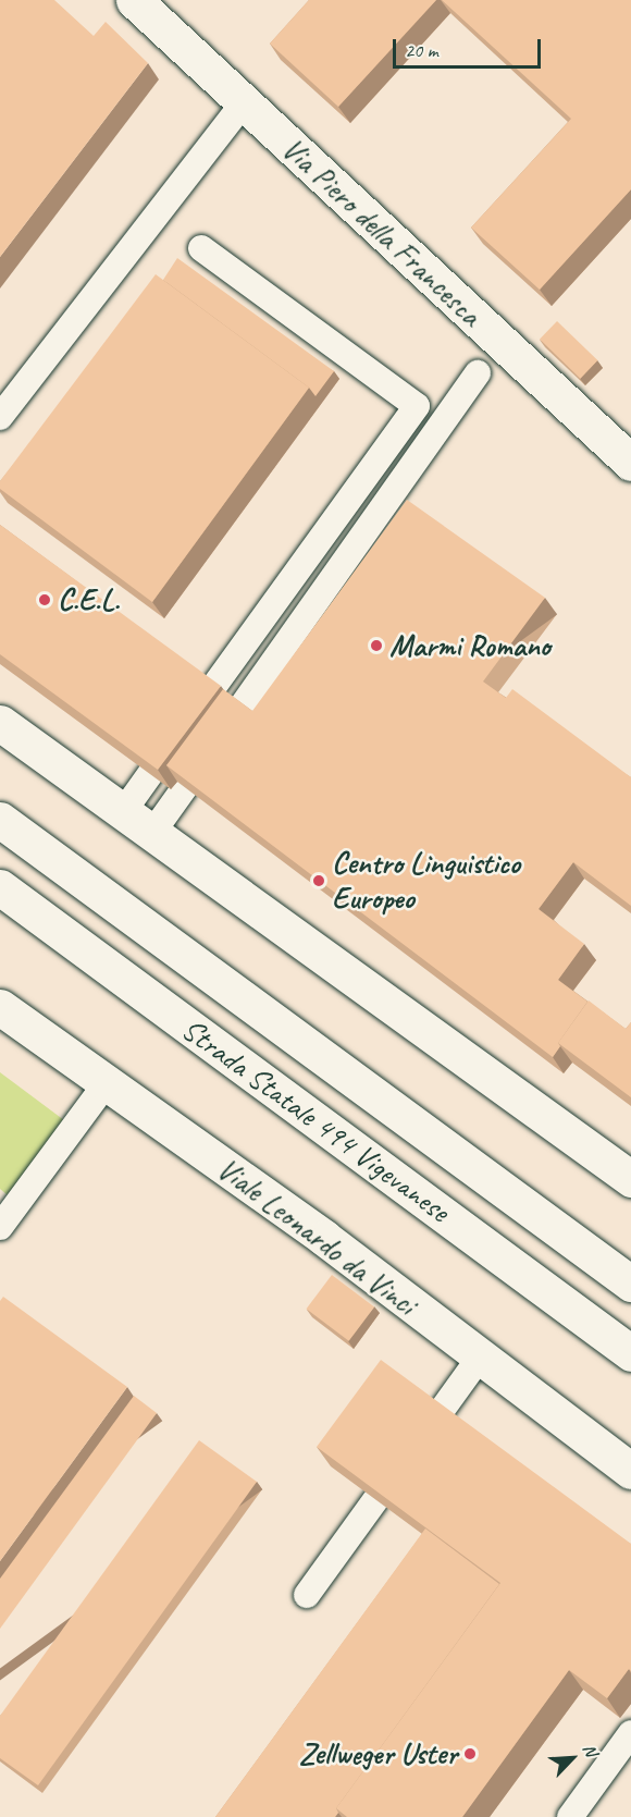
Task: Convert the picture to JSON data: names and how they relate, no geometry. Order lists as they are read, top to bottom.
{
  "streets": {
    "street": ["Via Piero della Francesca", "Strada Statale 494 Vigevanese", "Viale Leonardo da Vinci"]
  },
  "places": [
    "C.E.L.",
    "Marmi Romano",
    "Centro Linguistico Europeo",
    "Zellweger Uster"
  ],
  "scale_bar": "20 m",
  "north": "top right"
}
